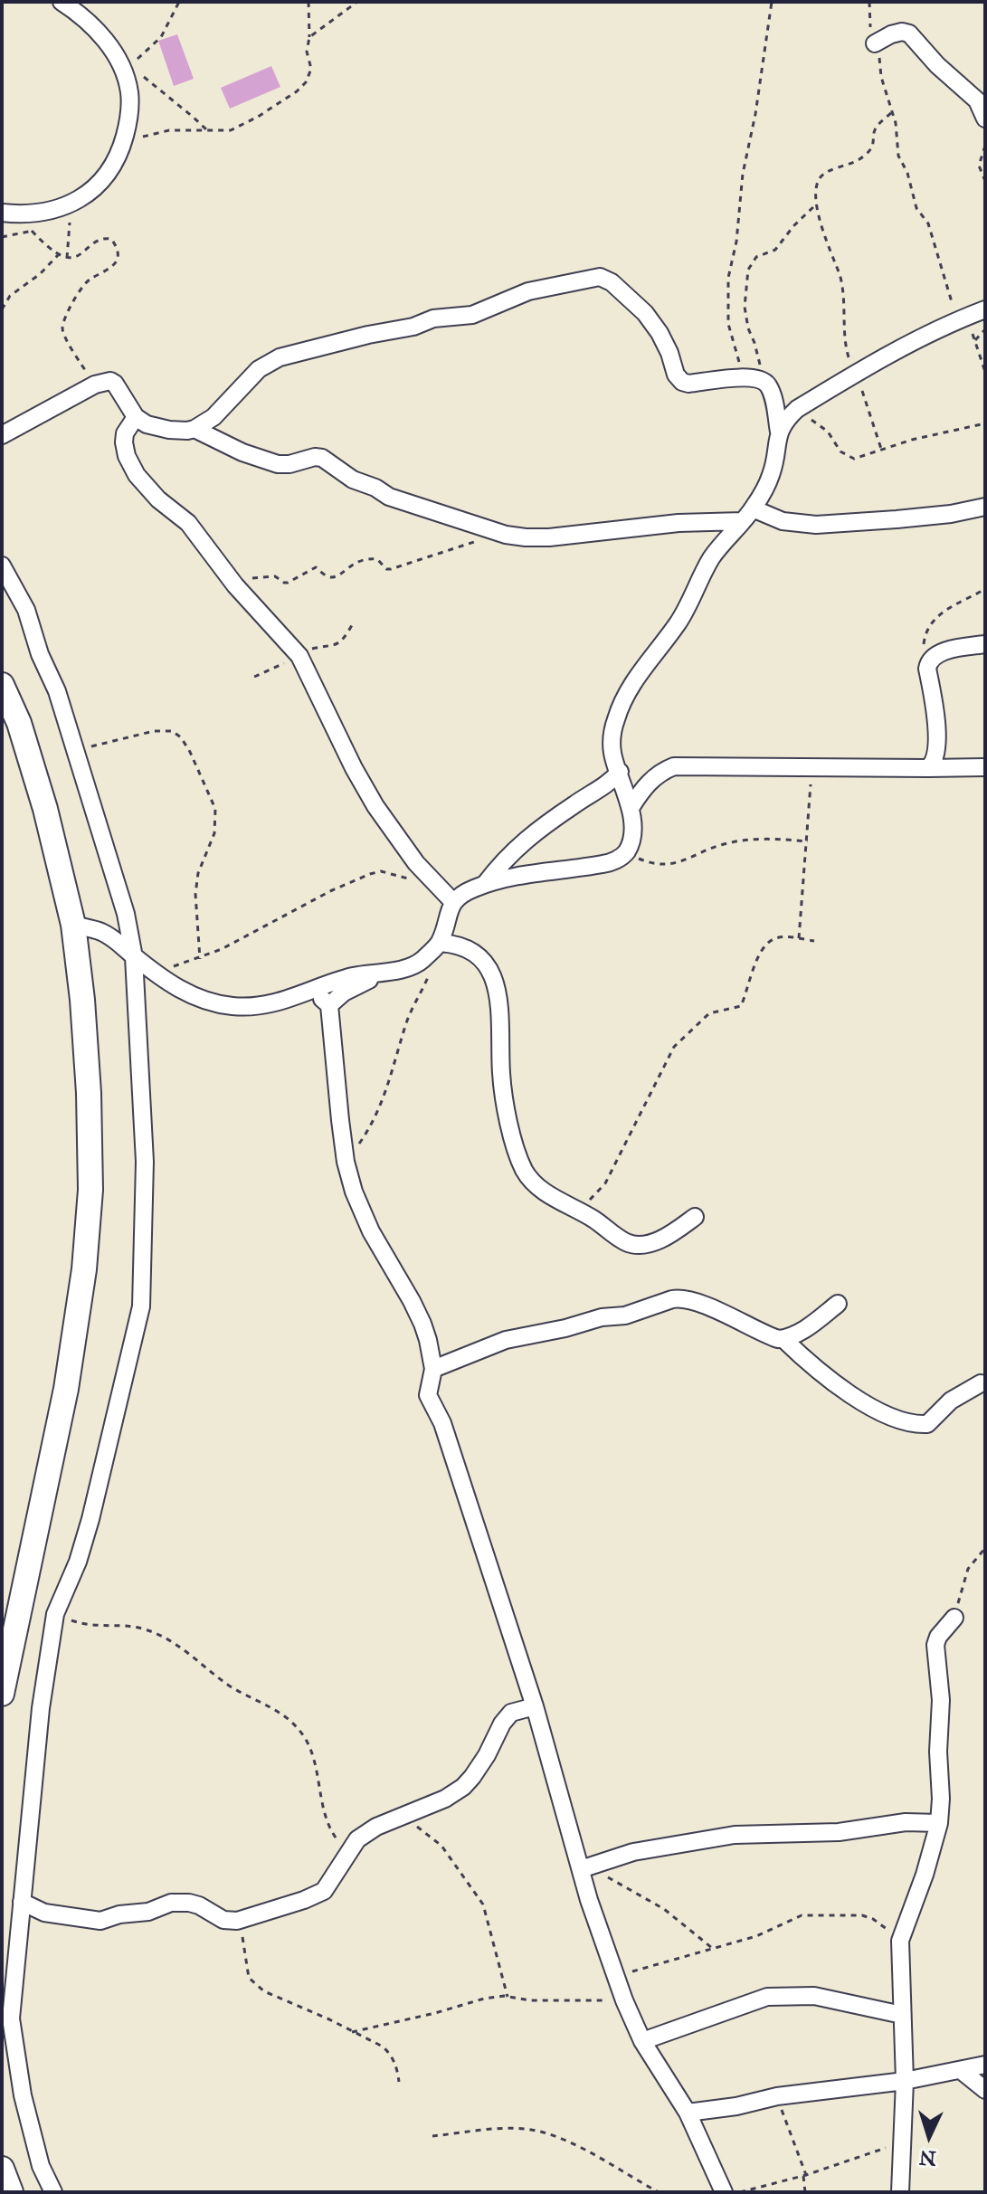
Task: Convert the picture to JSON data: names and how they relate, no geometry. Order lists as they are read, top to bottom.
{
  "north": "bottom"
}
